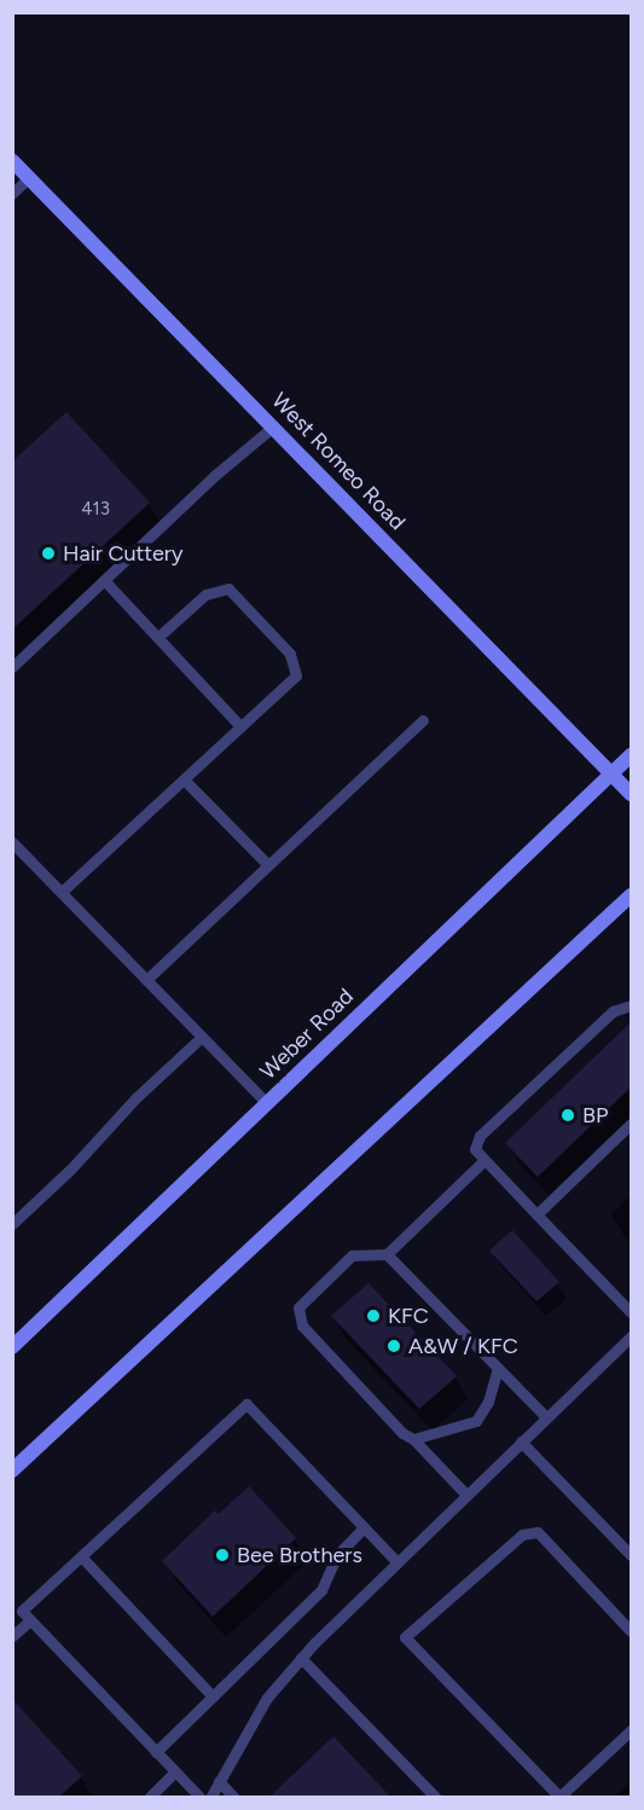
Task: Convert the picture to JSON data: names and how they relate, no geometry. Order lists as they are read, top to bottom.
{
  "streets": {
    "main road": ["West Romeo Road", "Weber Road"]
  },
  "crossings": [
    ["West Romeo Road", "Weber Road"]
  ],
  "places": [
    "Hair Cuttery",
    "BP",
    "KFC",
    "A&W / KFC",
    "Bee Brothers"
  ],
  "house_numbers": ["413"]
}
